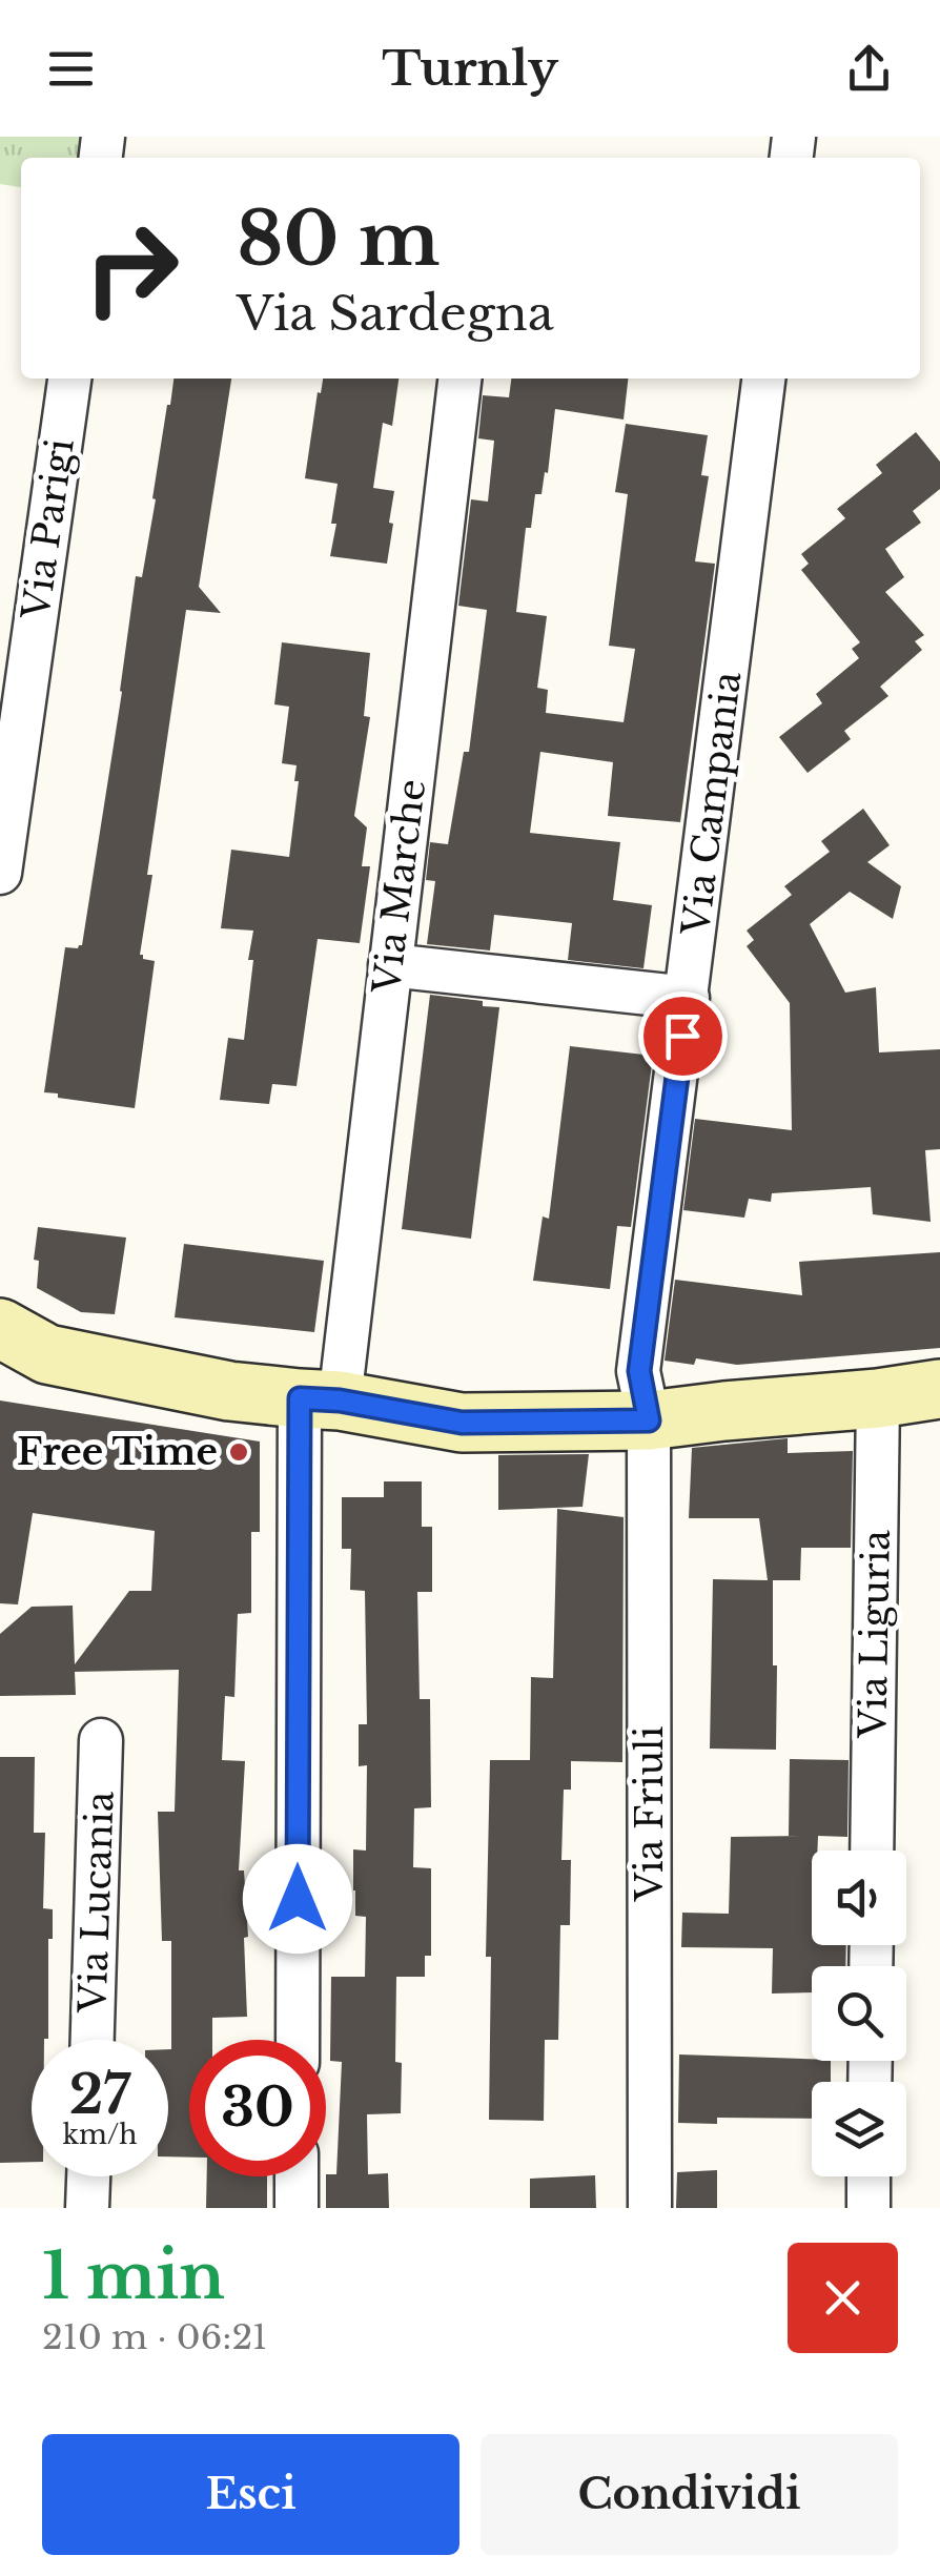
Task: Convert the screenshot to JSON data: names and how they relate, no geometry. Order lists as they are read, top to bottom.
{
  "streets": {
    "street": [
      "Via Parigi",
      "Via Campania",
      "Via Marche",
      "Via Liguria",
      "Via Friuli",
      "Via Lucania"
    ]
  },
  "crossings": [
    ["Via Campania", "Via Friuli"]
  ],
  "places": ["Free Time"],
  "page": {
    "header": "Turnly",
    "turn": ["80 m", "Via Sardegna"],
    "speed": "27 km/h",
    "limit": "30",
    "heading": ["1 min", "210 m · 06:21"],
    "buttons": ["Esci", "Condividi"]
  }
}
